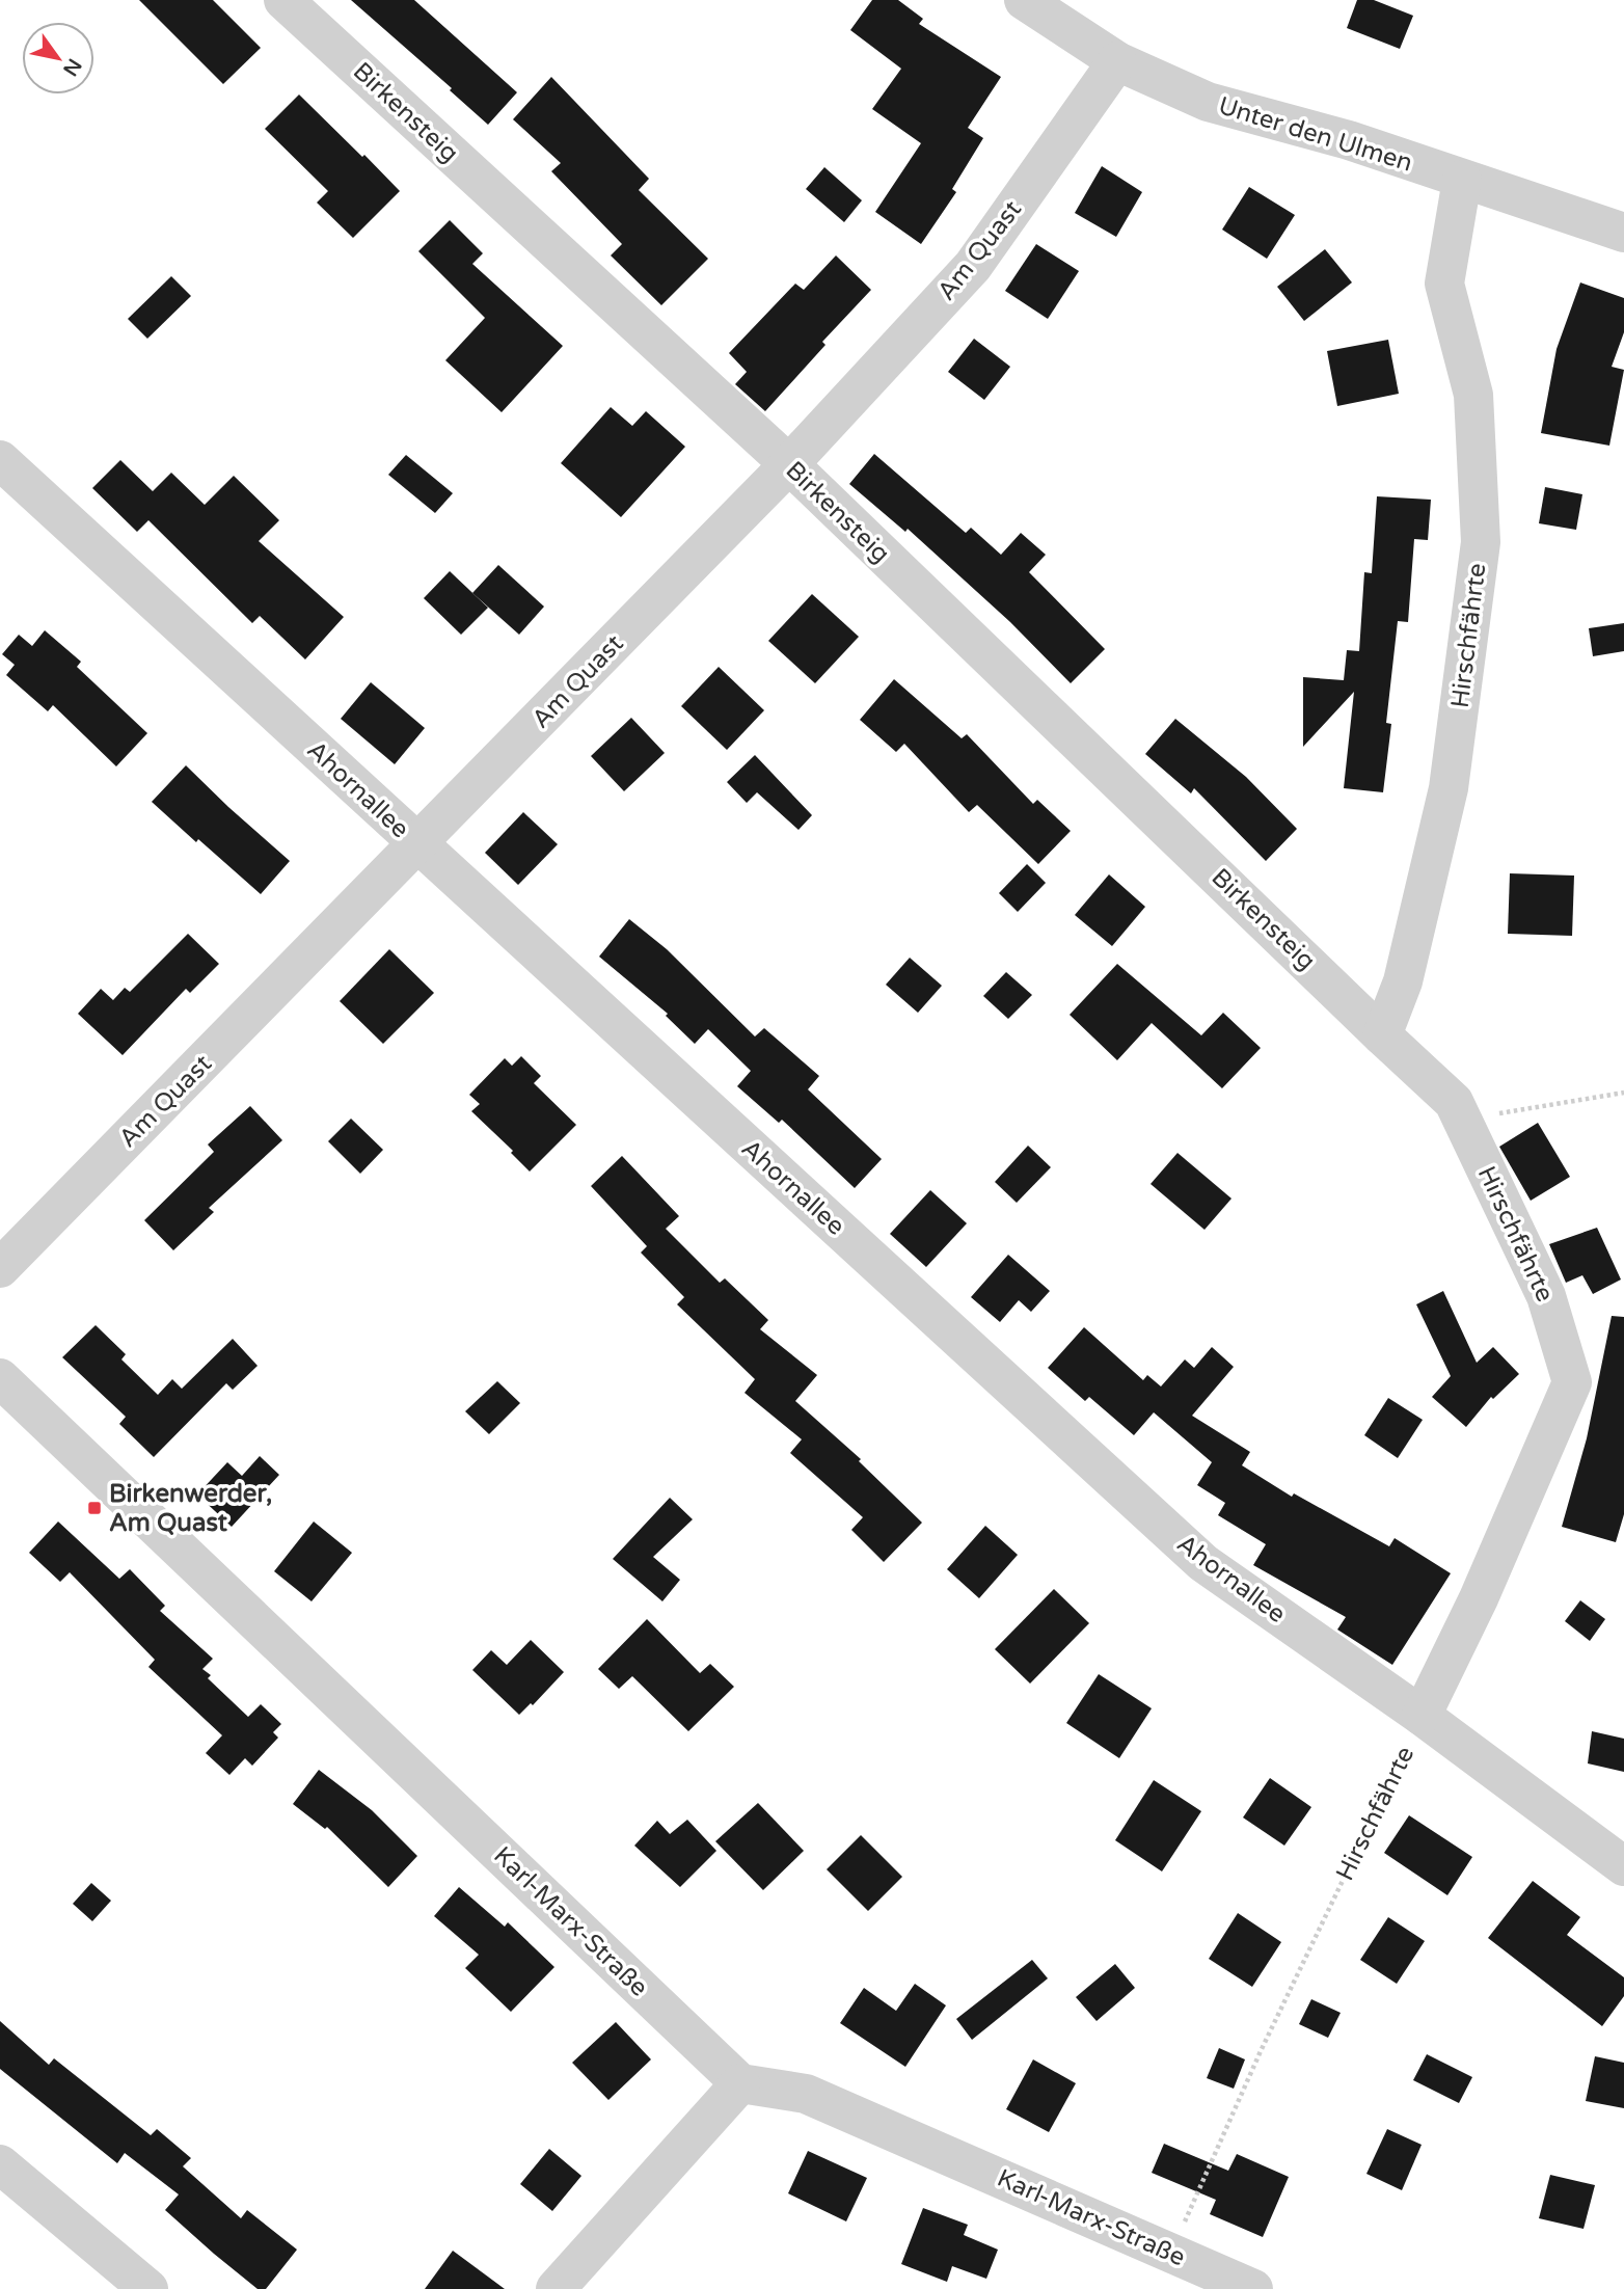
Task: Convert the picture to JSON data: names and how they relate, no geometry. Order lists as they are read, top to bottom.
{
  "streets": {
    "street": [
      "Birkensteig",
      "Unter den Ulmen",
      "Am Quast",
      "Hirschfährte",
      "Ahornallee",
      "Karl-Marx-Straße"
    ]
  },
  "crossings": [
    ["Birkensteig", "Am Quast"],
    ["Birkensteig", "Hirschfährte"],
    ["Unter den Ulmen", "Am Quast"],
    ["Unter den Ulmen", "Hirschfährte"],
    ["Am Quast", "Ahornallee"],
    ["Hirschfährte", "Ahornallee"],
    ["Hirschfährte", "Karl-Marx-Straße"]
  ],
  "places": {
    "transit": ["Birkenwerder, Am Quast"]
  },
  "north": "bottom right"
}
